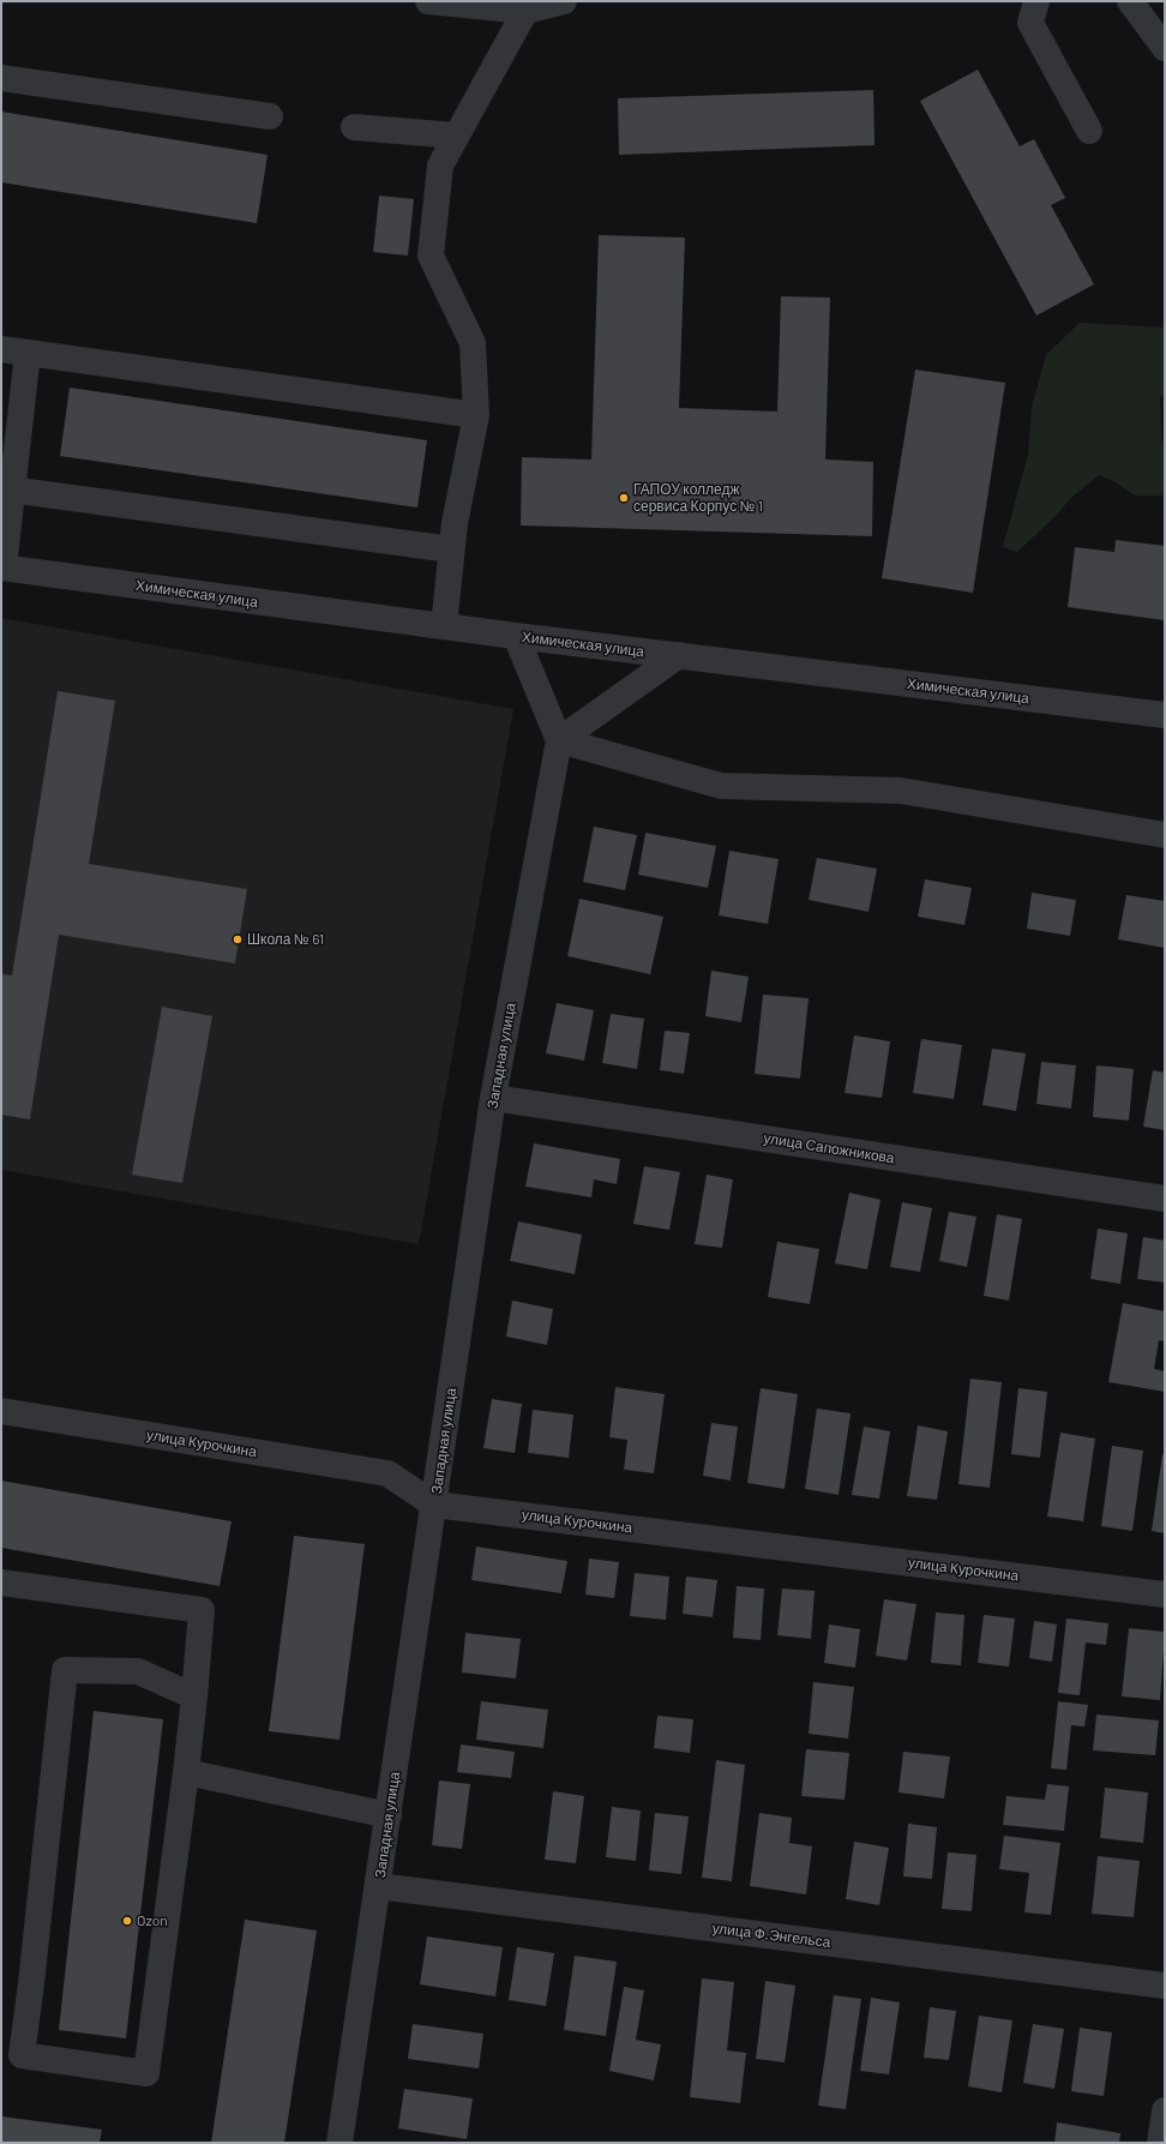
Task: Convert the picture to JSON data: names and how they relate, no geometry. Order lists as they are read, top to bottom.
{
  "streets": {
    "street": [
      "Химическая улица",
      "Западная улица",
      "улица Сапожникова",
      "улица Курочкина",
      "улица Ф.Энгельса"
    ]
  },
  "crossings": [
    ["Западная улица", "улица Сапожникова"],
    ["Западная улица", "улица Курочкина"],
    ["Западная улица", "улица Ф.Энгельса"]
  ],
  "places": ["ГАПОУ колледж сервиса Корпус № 1", "Школа № 61", "Ozon"]
}
